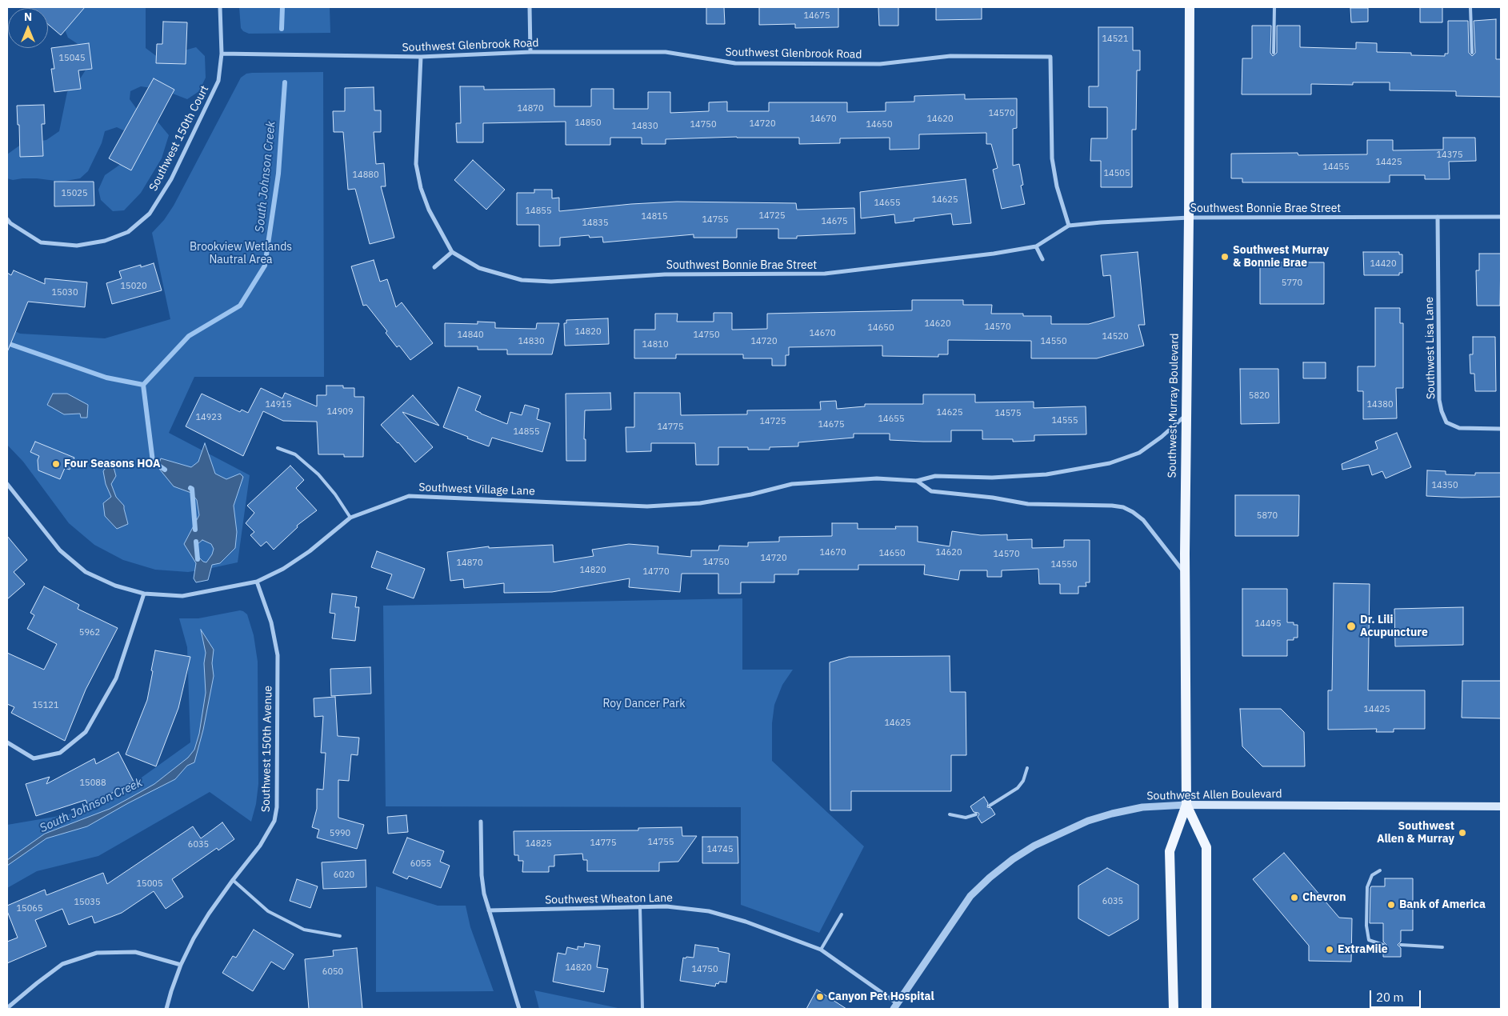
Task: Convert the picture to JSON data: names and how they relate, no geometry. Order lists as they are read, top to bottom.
{
  "streets": {
    "main road": ["Southwest Murray Boulevard", "Southwest Allen Boulevard"],
    "street": [
      "Southwest Glenbrook Road",
      "Southwest 150th Court",
      "Southwest Bonnie Brae Street",
      "Southwest Lisa Lane",
      "Southwest Village Lane",
      "Southwest 150th Avenue",
      "Southwest Wheaton Lane"
    ]
  },
  "crossings": [
    ["Southwest Glenbrook Road", "Southwest 150th Court"],
    ["Southwest Glenbrook Road", "Southwest Bonnie Brae Street"],
    ["Southwest Bonnie Brae Street", "Southwest Lisa Lane"],
    ["Southwest Bonnie Brae Street", "Southwest Murray Boulevard"],
    ["Southwest Murray Boulevard", "Southwest Village Lane"],
    ["Southwest Murray Boulevard", "Southwest Allen Boulevard"],
    ["Southwest Village Lane", "Southwest 150th Avenue"],
    ["Southwest Allen Boulevard", "Southwest Wheaton Lane"]
  ],
  "water": ["South Johnson Creek"],
  "parks": ["Brookview Wetlands Nautral Area", "Roy Dancer Park"],
  "places": [
    "Southwest Murray & Bonnie Brae",
    "Four Seasons HOA",
    "Dr. Lili Acupuncture",
    "Southwest Allen & Murray",
    "Chevron",
    "Bank of America",
    "ExtraMile",
    "Canyon Pet Hospital"
  ],
  "house_numbers": [
    "14675",
    "14521",
    "15045",
    "14870",
    "14570",
    "14670",
    "14620",
    "14850",
    "14720",
    "14750",
    "14650",
    "14830",
    "14375",
    "14425",
    "14455",
    "14505",
    "14880",
    "15025",
    "14625",
    "14655",
    "14855",
    "14725",
    "14815",
    "14755",
    "14675",
    "14835",
    "14420",
    "5770",
    "15020",
    "15030",
    "14620",
    "14570",
    "14650",
    "14820",
    "14670",
    "14840",
    "14750",
    "14520",
    "14830",
    "14720",
    "14550",
    "14810",
    "5820",
    "14915",
    "14380",
    "14909",
    "14625",
    "14575",
    "14923",
    "14655",
    "14555",
    "14725",
    "14675",
    "14775",
    "14855",
    "14350",
    "5870",
    "14670",
    "14620",
    "14650",
    "14570",
    "14720",
    "14750",
    "14870",
    "14550",
    "14820",
    "14770",
    "14495",
    "5962",
    "15121",
    "14425",
    "14625",
    "15088",
    "5990",
    "14755",
    "14775",
    "14825",
    "6035",
    "14745",
    "6055",
    "6020",
    "15005",
    "6035",
    "15035",
    "15065",
    "14820",
    "14750",
    "6050"
  ],
  "scale_bar": "20 m",
  "north": "top"
}
